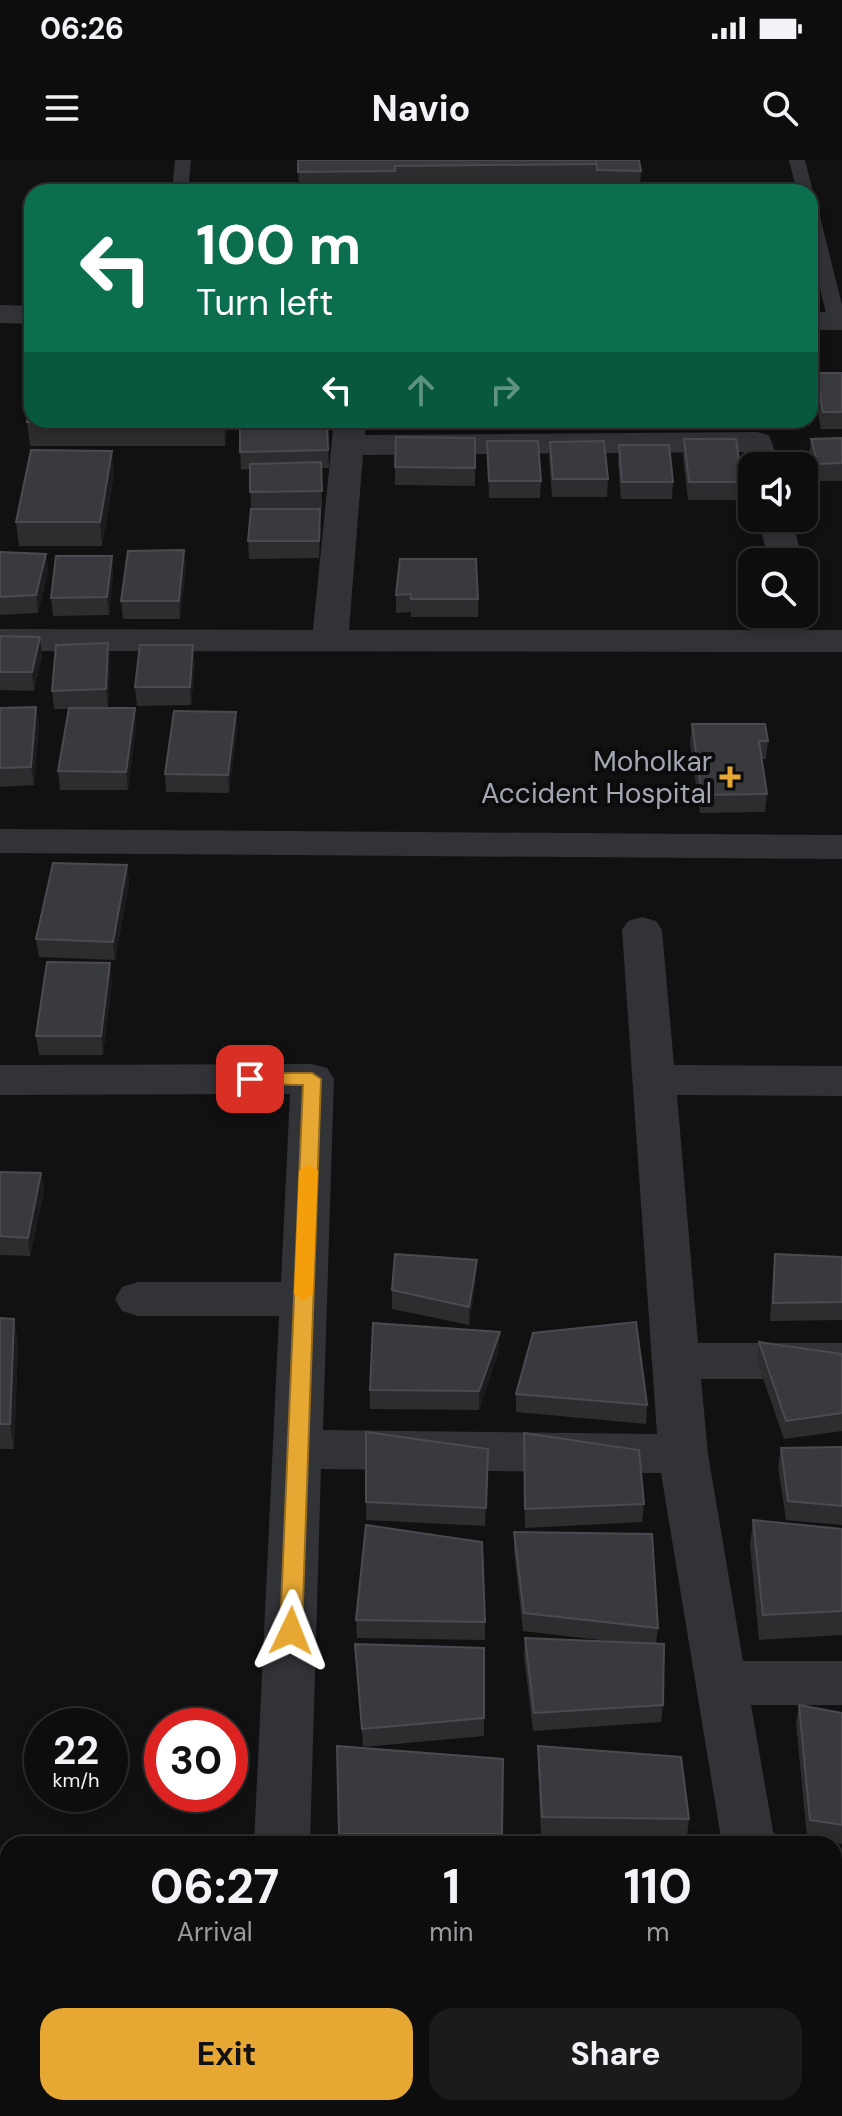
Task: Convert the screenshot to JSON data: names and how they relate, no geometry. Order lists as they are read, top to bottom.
{
  "places": {
    "health": ["Moholkar Accident Hospital"]
  },
  "page": {
    "status": "06:26",
    "header": "Navio",
    "turn": ["100 m", "Turn left"],
    "speed": "22 km/h",
    "limit": "30",
    "eta": [
      "06:27",
      "Arrival",
      "1",
      "min",
      "110",
      "m"
    ],
    "buttons": ["Exit", "Share"]
  }
}
